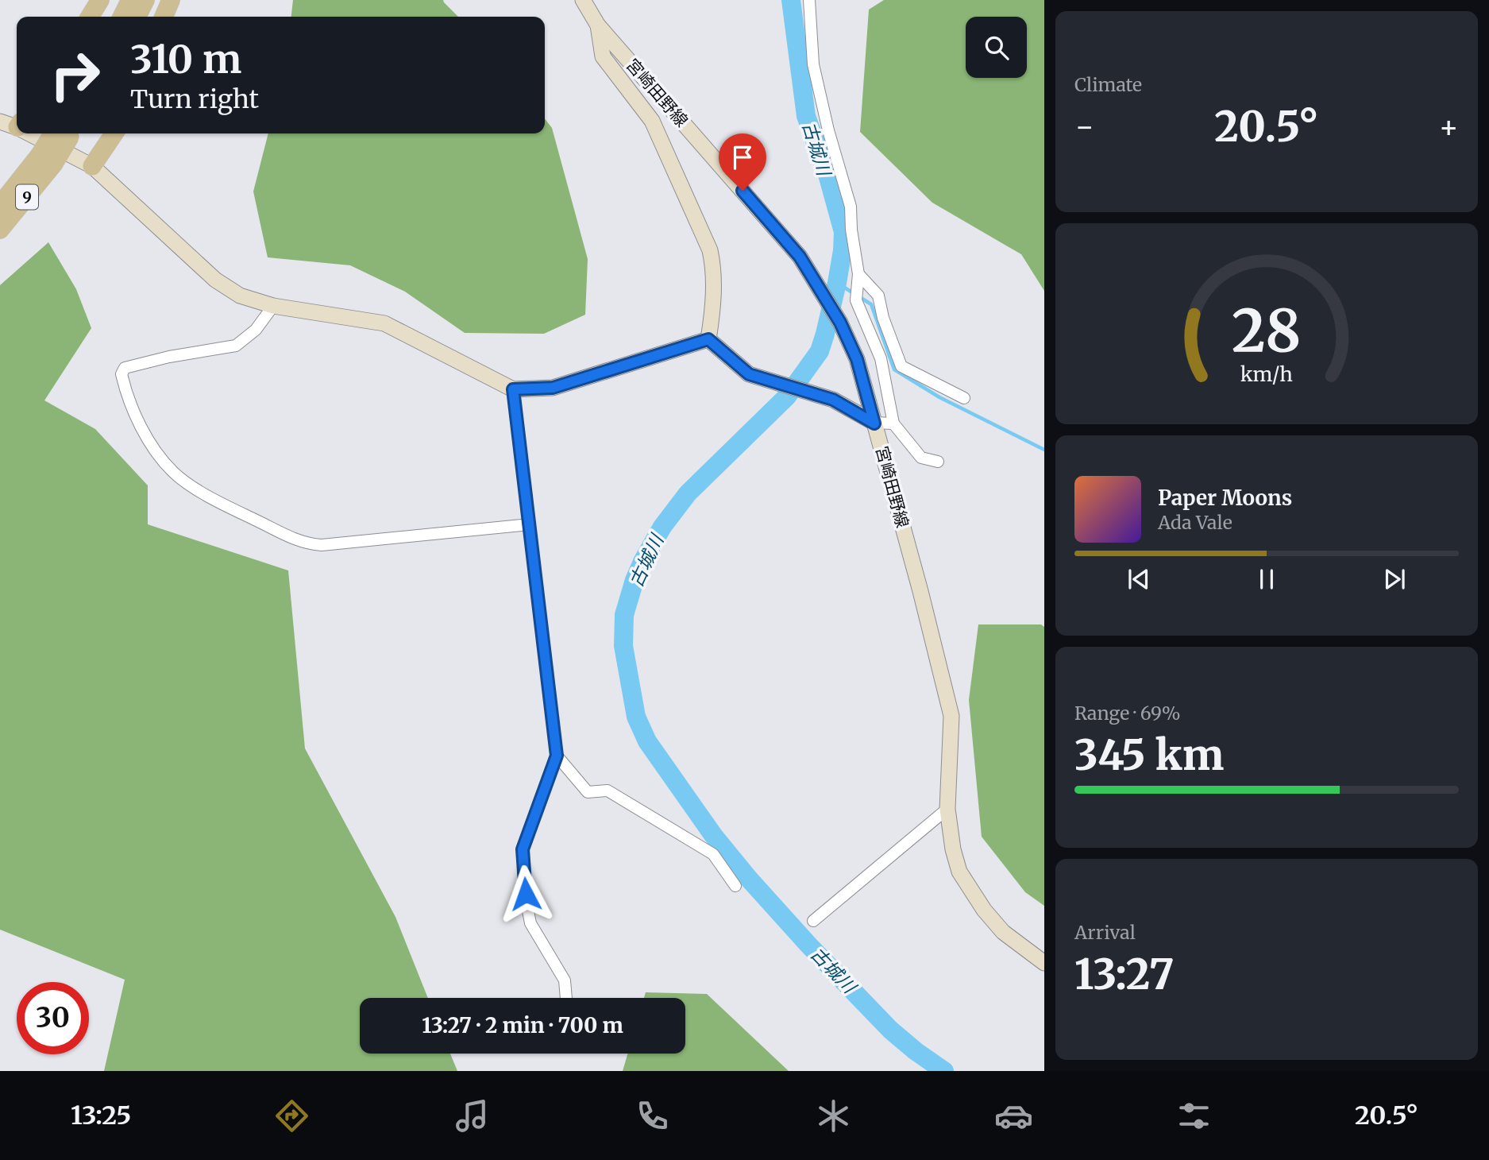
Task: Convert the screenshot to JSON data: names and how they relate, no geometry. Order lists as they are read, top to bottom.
{
  "streets": {
    "main road": ["9"],
    "street": ["宮崎田野線"]
  },
  "water": ["古城川"],
  "page": {
    "tile": [
      "Climate",
      ["Range · 69%", "345 km"],
      ["Arrival", "13:27"]
    ],
    "turn": ["310 m", "Turn right"],
    "heat": ["−", "20.5°", "+"],
    "song": ["Paper Moons", "Ada Vale"],
    "limit": "30",
    "trip": "13:27 · 2 min · 700 m",
    "tabs": ["13:25", "20.5°"],
    "gauge": ["28", "km/h"]
  }
}
